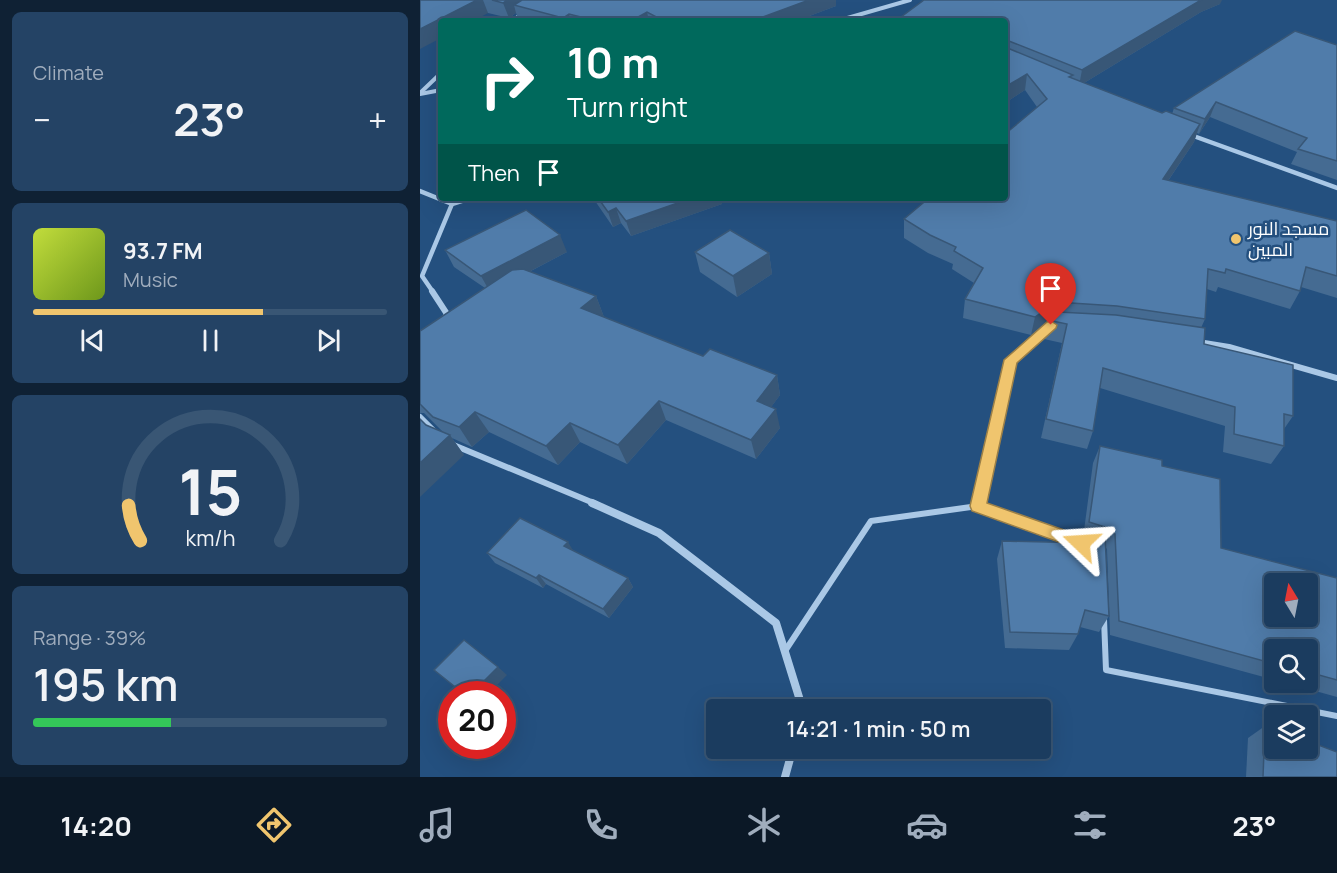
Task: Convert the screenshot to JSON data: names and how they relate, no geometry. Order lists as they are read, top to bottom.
{
  "places": ["مسجد النور المبين"],
  "north": "top",
  "page": {
    "tile": [
      "Climate",
      ["Range · 39%", "195 km"]
    ],
    "turn": ["10 m", "Turn right"],
    "heat": ["−", "23°", "+"],
    "then": "Then",
    "song": ["93.7 FM", "Music"],
    "limit": "20",
    "trip": "14:21 · 1 min · 50 m",
    "tabs": ["14:20", "23°"],
    "gauge": ["15", "km/h"]
  }
}
